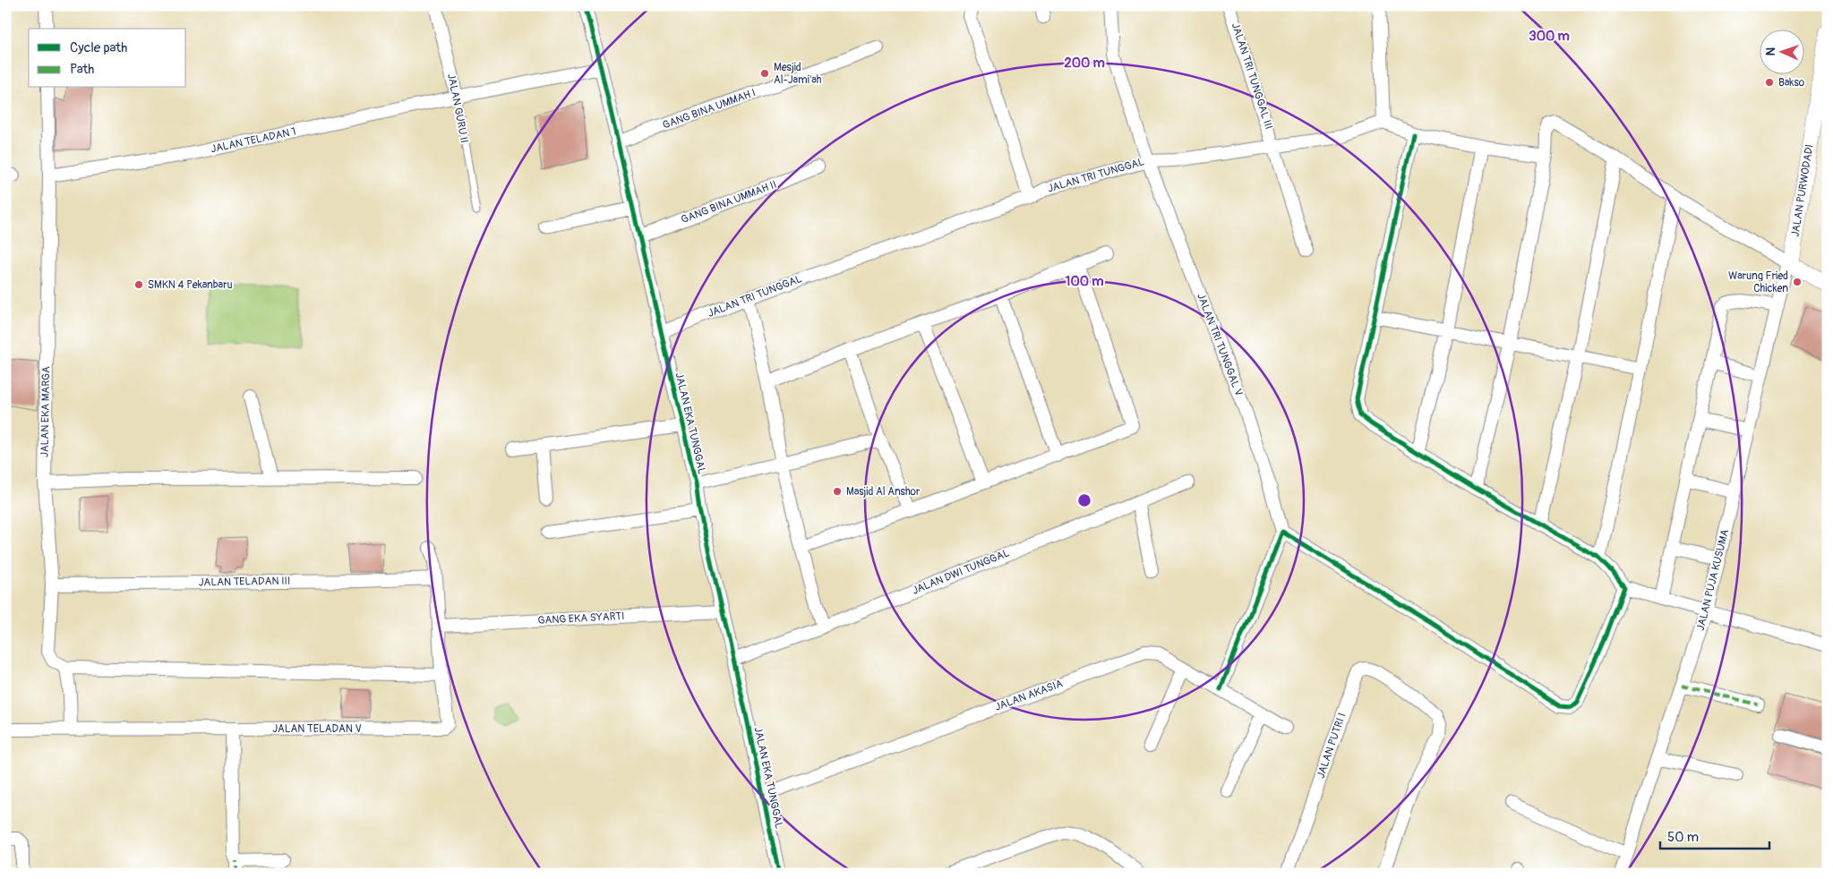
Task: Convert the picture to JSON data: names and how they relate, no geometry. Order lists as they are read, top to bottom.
{
  "streets": {
    "street": [
      "JALAN TRI TUNGGAL III",
      "JALAN GURU II",
      "GANG BINA UMMAH I",
      "JALAN TELADAN 1",
      "JALAN TRI TUNGGAL",
      "JALAN PURWODADI",
      "GANG BINA UMMAH II",
      "JALAN TRI TUNGGAL V",
      "JALAN EKA MARGA",
      "JALAN EKA TUNGGAL",
      "JALAN DWI TUNGGAL",
      "JALAN PUJA KUSUMA",
      "JALAN TELADAN III",
      "GANG EKA SYARTI",
      "JALAN AKASIA",
      "JALAN TELADAN V",
      "JALAN PUTRI I"
    ]
  },
  "crossings": [
    ["JALAN TRI TUNGGAL III", "JALAN TRI TUNGGAL"],
    ["JALAN GURU II", "JALAN TELADAN 1"],
    ["GANG BINA UMMAH I", "JALAN EKA TUNGGAL"],
    ["JALAN TELADAN 1", "JALAN EKA MARGA"],
    ["JALAN TELADAN 1", "JALAN EKA TUNGGAL"],
    ["JALAN TRI TUNGGAL", "JALAN TRI TUNGGAL V"],
    ["JALAN TRI TUNGGAL", "JALAN EKA TUNGGAL"],
    ["JALAN PURWODADI", "JALAN PUJA KUSUMA"],
    ["GANG BINA UMMAH II", "JALAN EKA TUNGGAL"],
    ["JALAN EKA MARGA", "JALAN TELADAN III"],
    ["JALAN EKA TUNGGAL", "JALAN DWI TUNGGAL"],
    ["JALAN EKA TUNGGAL", "GANG EKA SYARTI"],
    ["JALAN EKA TUNGGAL", "JALAN AKASIA"],
    ["JALAN TELADAN III", "JALAN TELADAN V"],
    ["GANG EKA SYARTI", "JALAN TELADAN V"]
  ],
  "places": [
    "Mesjid Al-Jami'ah",
    "Bakso",
    "Warung Fried Chicken",
    "SMKN 4 Pekanbaru",
    "Masjid Al Anshor"
  ],
  "legend": ["Cycle path", "Path"],
  "scale_bar": "50 m",
  "north": "left",
  "rings": ["300 m", "200 m", "100 m"]
}
